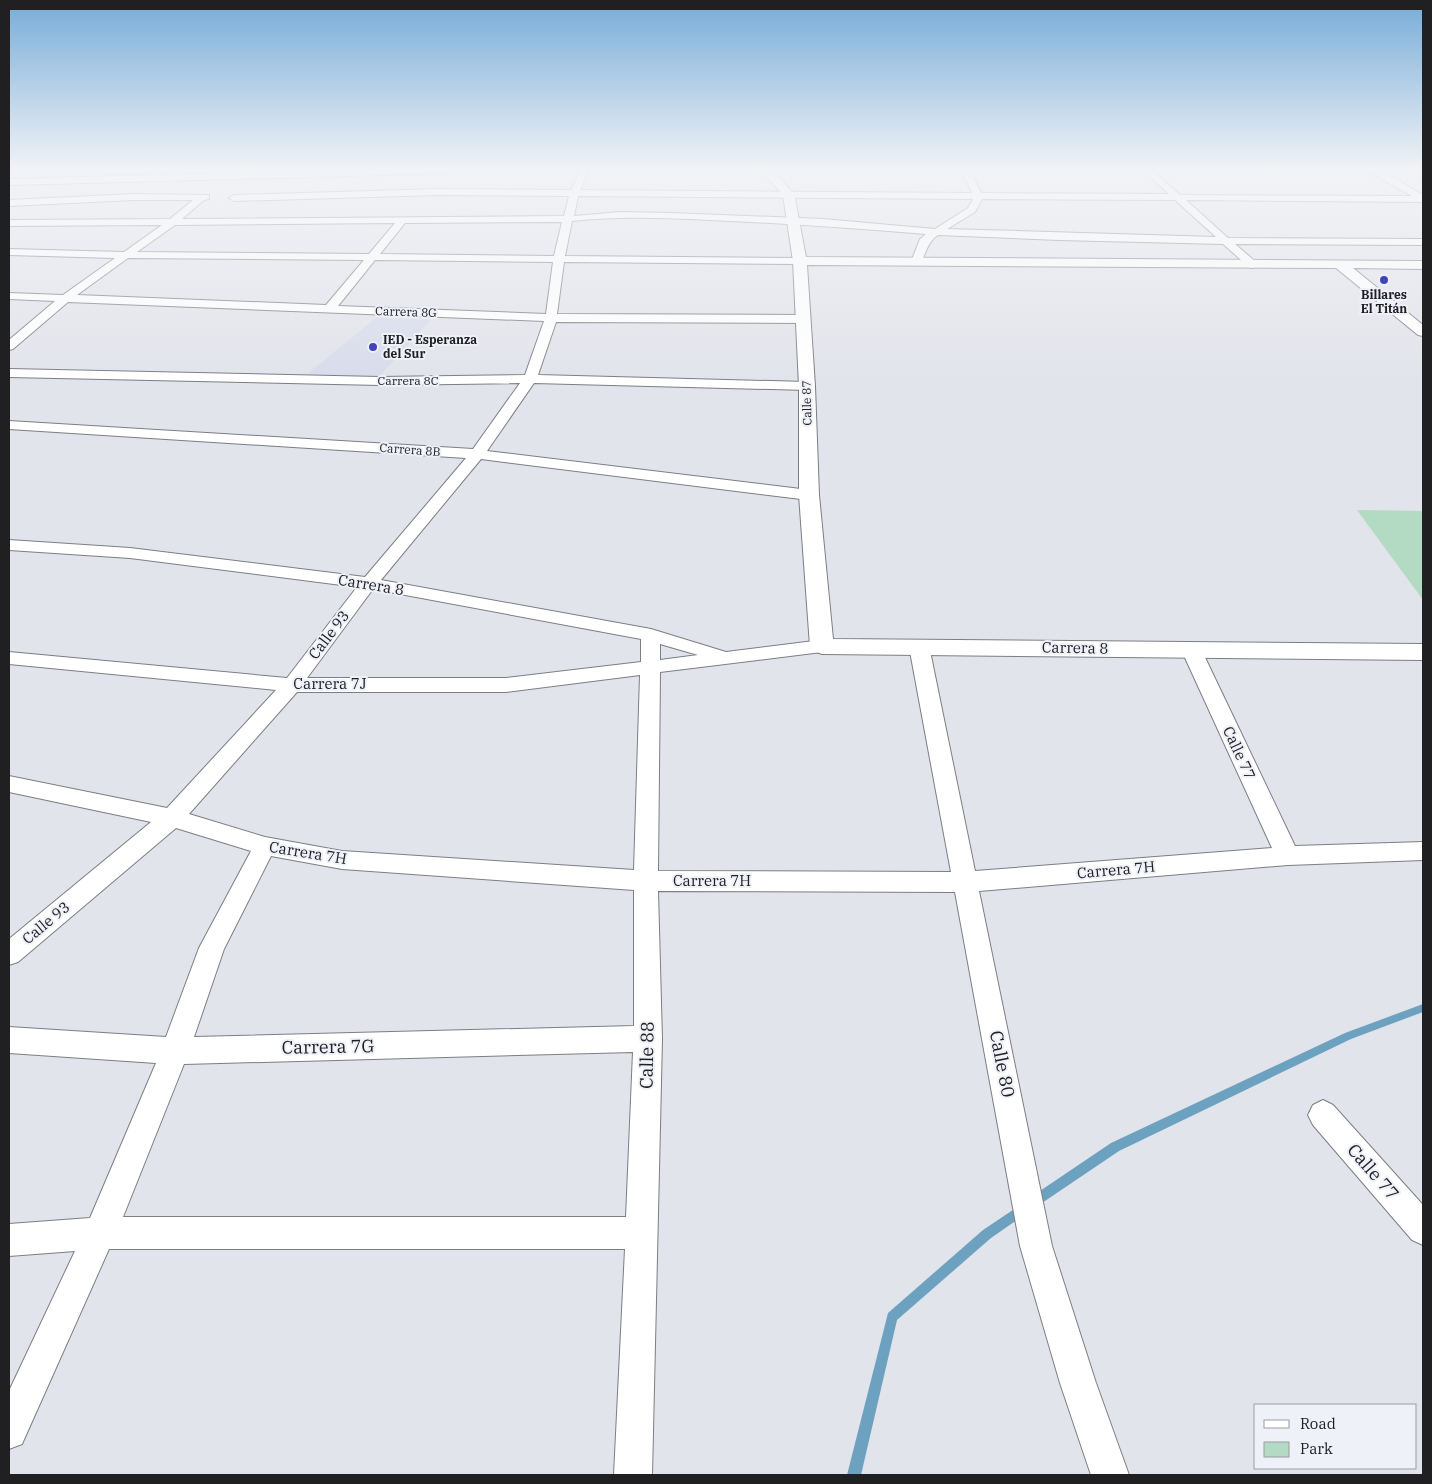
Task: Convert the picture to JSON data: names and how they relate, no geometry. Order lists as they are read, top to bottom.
{
  "streets": {
    "street": [
      "Carrera 8G",
      "Carrera 8C",
      "Calle 87",
      "Carrera 8B",
      "Carrera 8",
      "Calle 93",
      "Carrera 7J",
      "Calle 77",
      "Carrera 7H",
      "Carrera 7G",
      "Calle 88",
      "Calle 80"
    ]
  },
  "crossings": [
    ["Carrera 8G", "Calle 87"],
    ["Carrera 8G", "Calle 93"],
    ["Carrera 8C", "Calle 87"],
    ["Carrera 8C", "Calle 93"],
    ["Calle 87", "Carrera 8B"],
    ["Calle 87", "Carrera 8"],
    ["Carrera 8B", "Calle 93"],
    ["Carrera 8", "Calle 93"],
    ["Carrera 8", "Carrera 7J"],
    ["Carrera 8", "Calle 77"],
    ["Carrera 8", "Calle 88"],
    ["Carrera 8", "Calle 80"],
    ["Calle 93", "Carrera 7J"],
    ["Calle 93", "Carrera 7H"],
    ["Carrera 7J", "Calle 88"],
    ["Calle 77", "Carrera 7H"],
    ["Carrera 7H", "Calle 88"],
    ["Carrera 7H", "Calle 80"],
    ["Carrera 7G", "Calle 88"]
  ],
  "places": ["Billares El Titán", "IED - Esperanza del Sur"],
  "legend": ["Road", "Park"]
}
